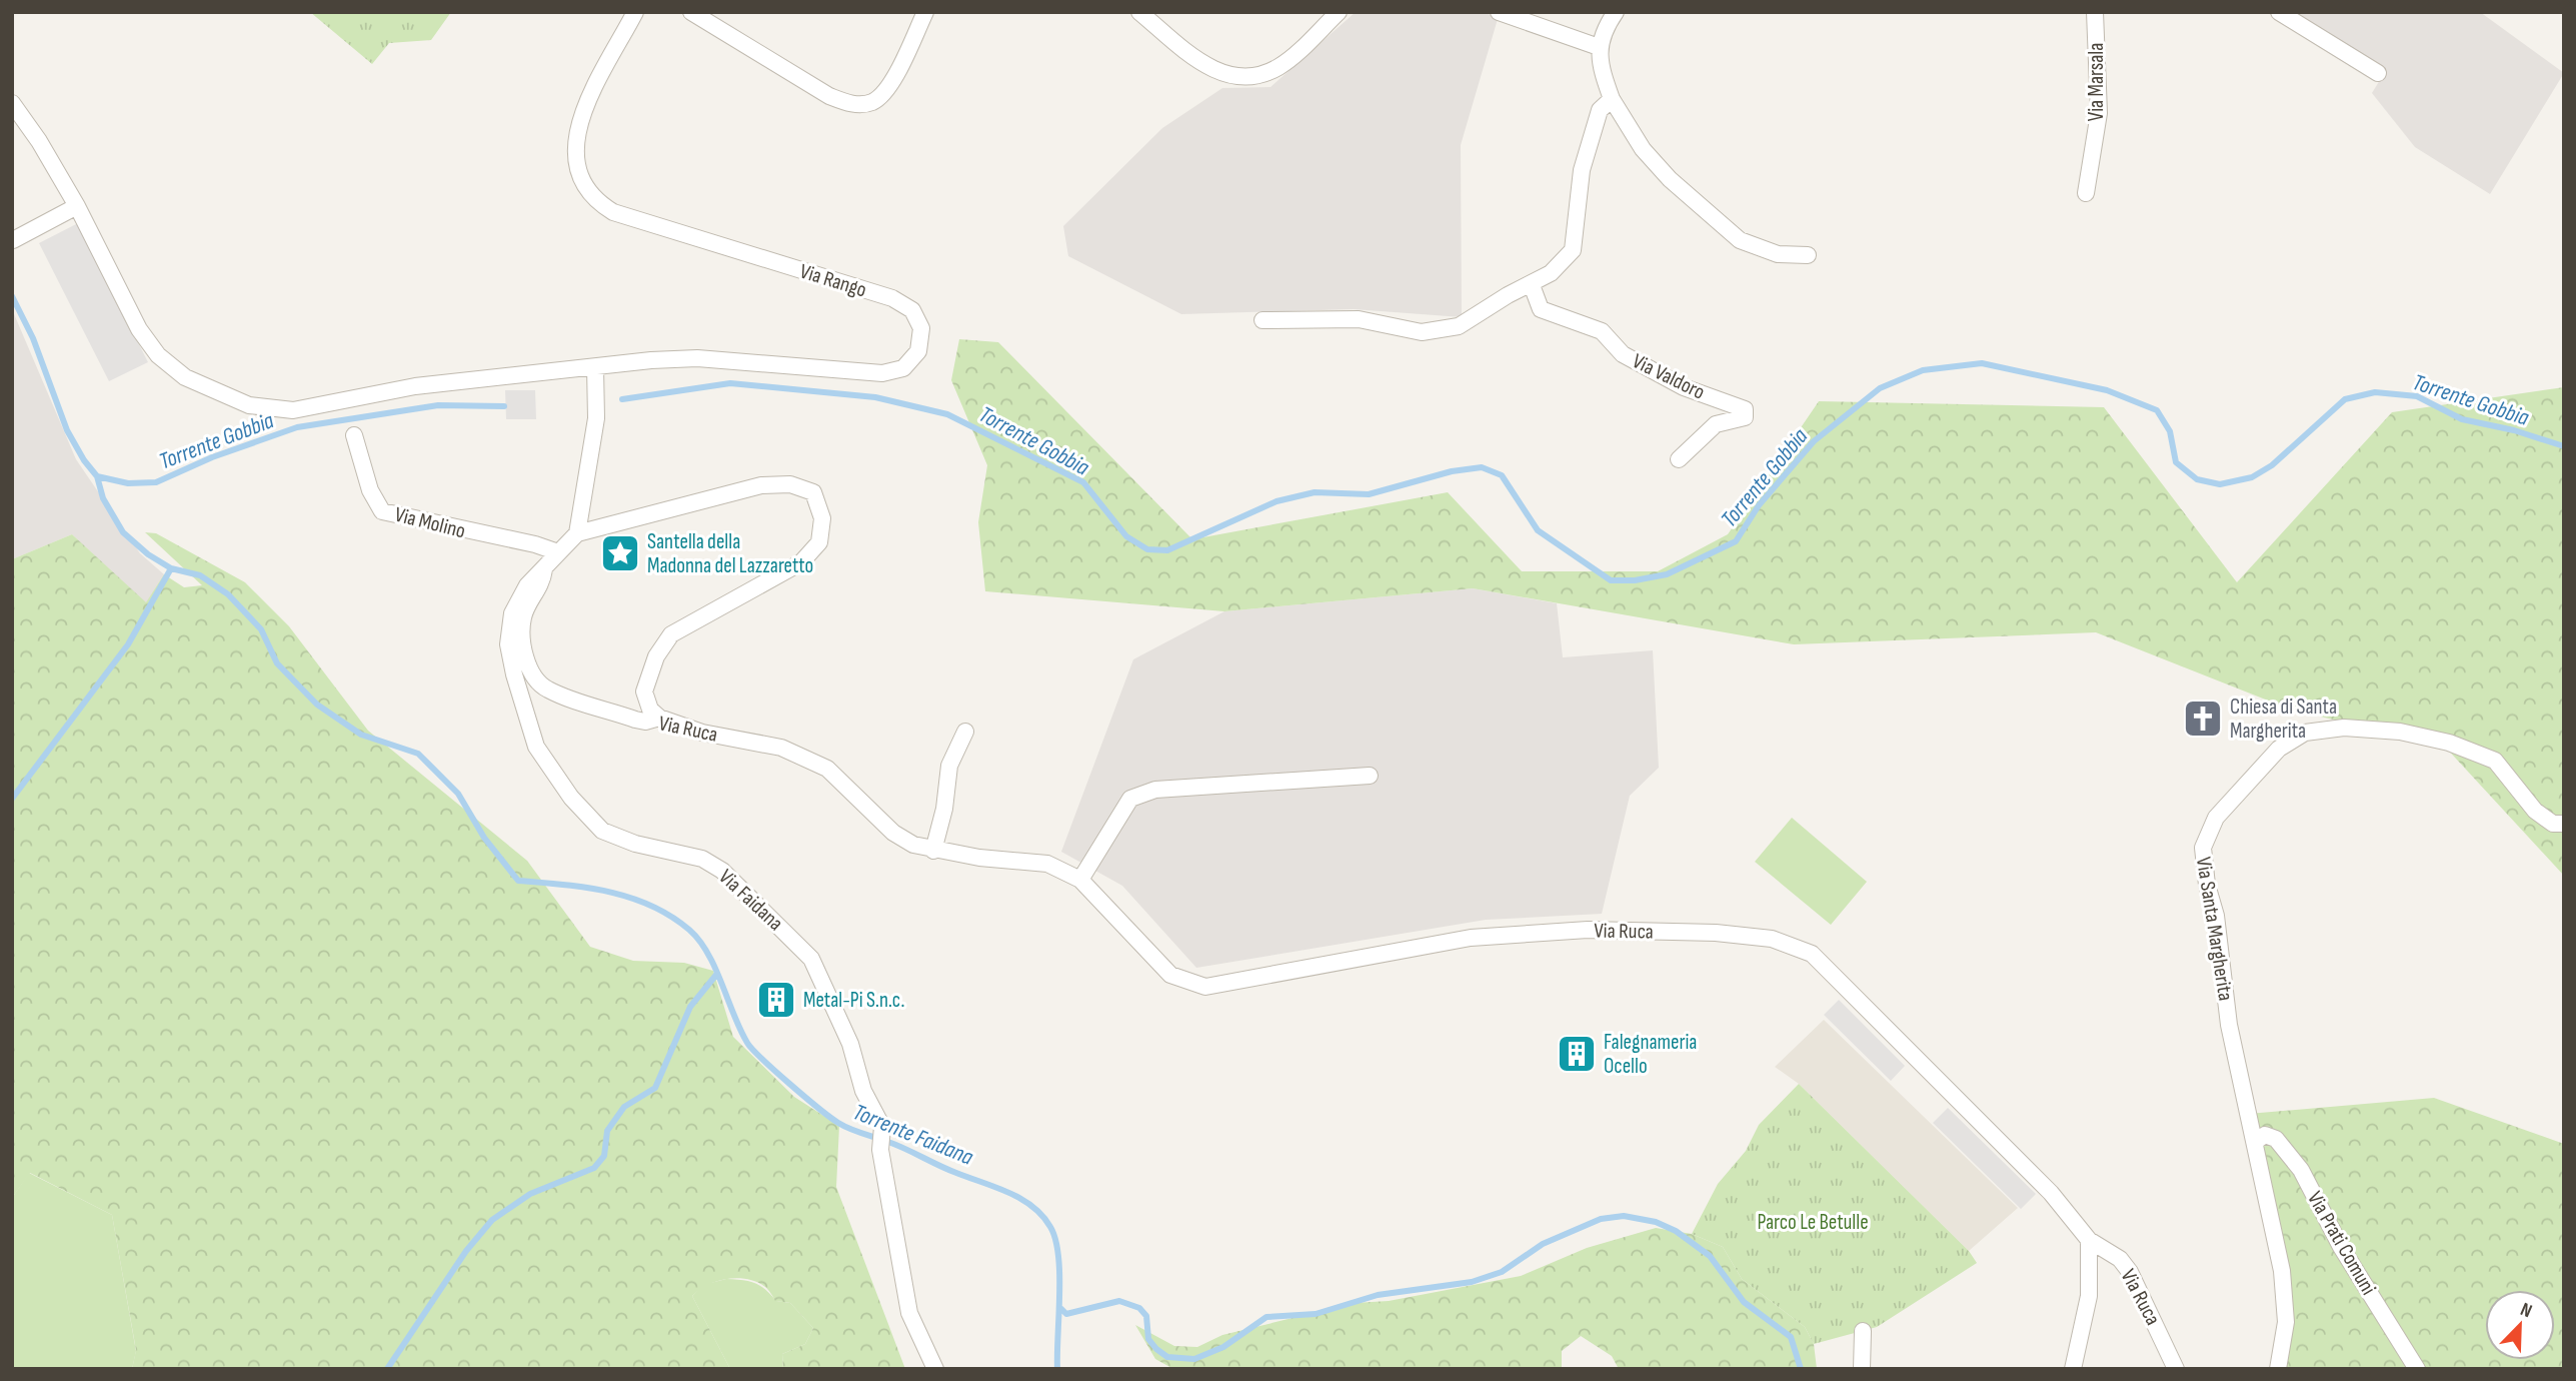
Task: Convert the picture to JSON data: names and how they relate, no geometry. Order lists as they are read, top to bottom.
{
  "streets": {
    "street": [
      "Via Marsala",
      "Via Rango",
      "Via Valdoro",
      "Via Molino",
      "Via Ruca",
      "Via Faidana",
      "Via Santa Margherita",
      "Via Prati Comuni"
    ]
  },
  "crossings": [
    ["Via Molino", "Via Faidana"],
    ["Via Ruca", "Via Faidana"],
    ["Via Santa Margherita", "Via Prati Comuni"]
  ],
  "water": ["Torrente Gobbia", "Torrente Faidana"],
  "parks": ["Parco Le Betulle"],
  "places": {
    "place": ["Santella della Madonna del Lazzaretto"],
    "church": ["Chiesa di Santa Margherita"],
    "building": ["Metal-Pi S.n.c.", "Falegnameria Ocello"]
  },
  "north": "top right"
}
